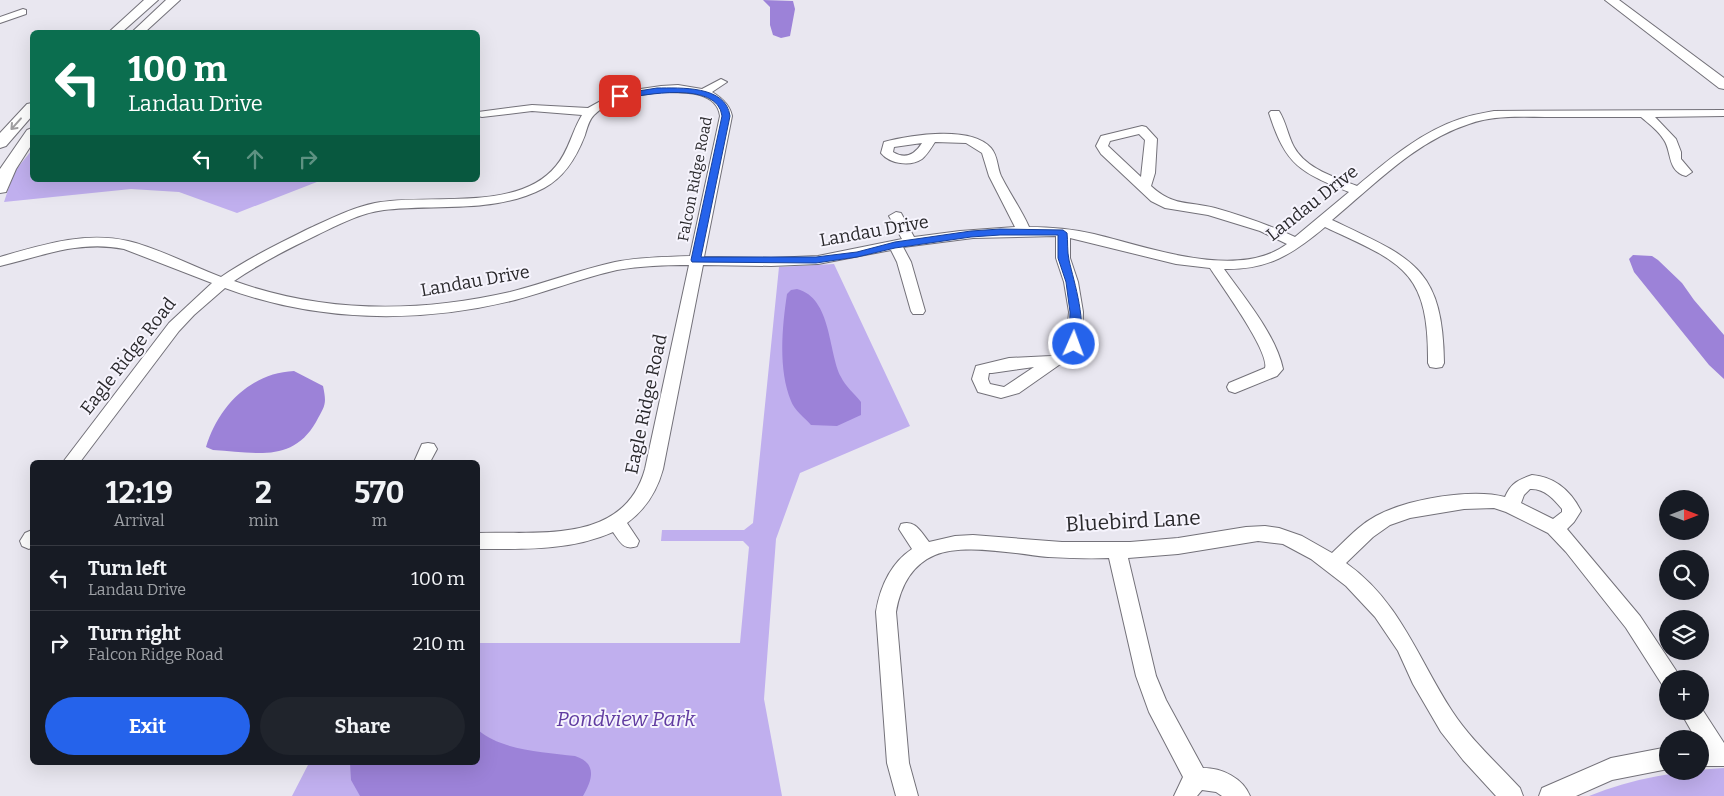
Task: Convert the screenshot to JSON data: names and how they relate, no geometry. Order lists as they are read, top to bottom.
{
  "streets": {
    "street": [
      "Falcon Ridge Road",
      "Landau Drive",
      "Eagle Ridge Road",
      "Bluebird Lane"
    ]
  },
  "crossings": [
    ["Falcon Ridge Road", "Landau Drive"],
    ["Falcon Ridge Road", "Eagle Ridge Road"],
    ["Landau Drive", "Eagle Ridge Road"]
  ],
  "parks": ["Pondview Park"],
  "north": "right",
  "page": {
    "turn": ["100 m", "Landau Drive"],
    "eta": [
      "12:19",
      "Arrival",
      "2",
      "min",
      "570",
      "m"
    ],
    "map_buttons": ["+", "−"],
    "list": [
      {
        "name": "Turn left",
        "note": "Landau Drive",
        "value": "100 m"
      },
      {
        "name": "Turn right",
        "note": "Falcon Ridge Road",
        "value": "210 m"
      }
    ],
    "buttons": ["Exit", "Share"]
  }
}
